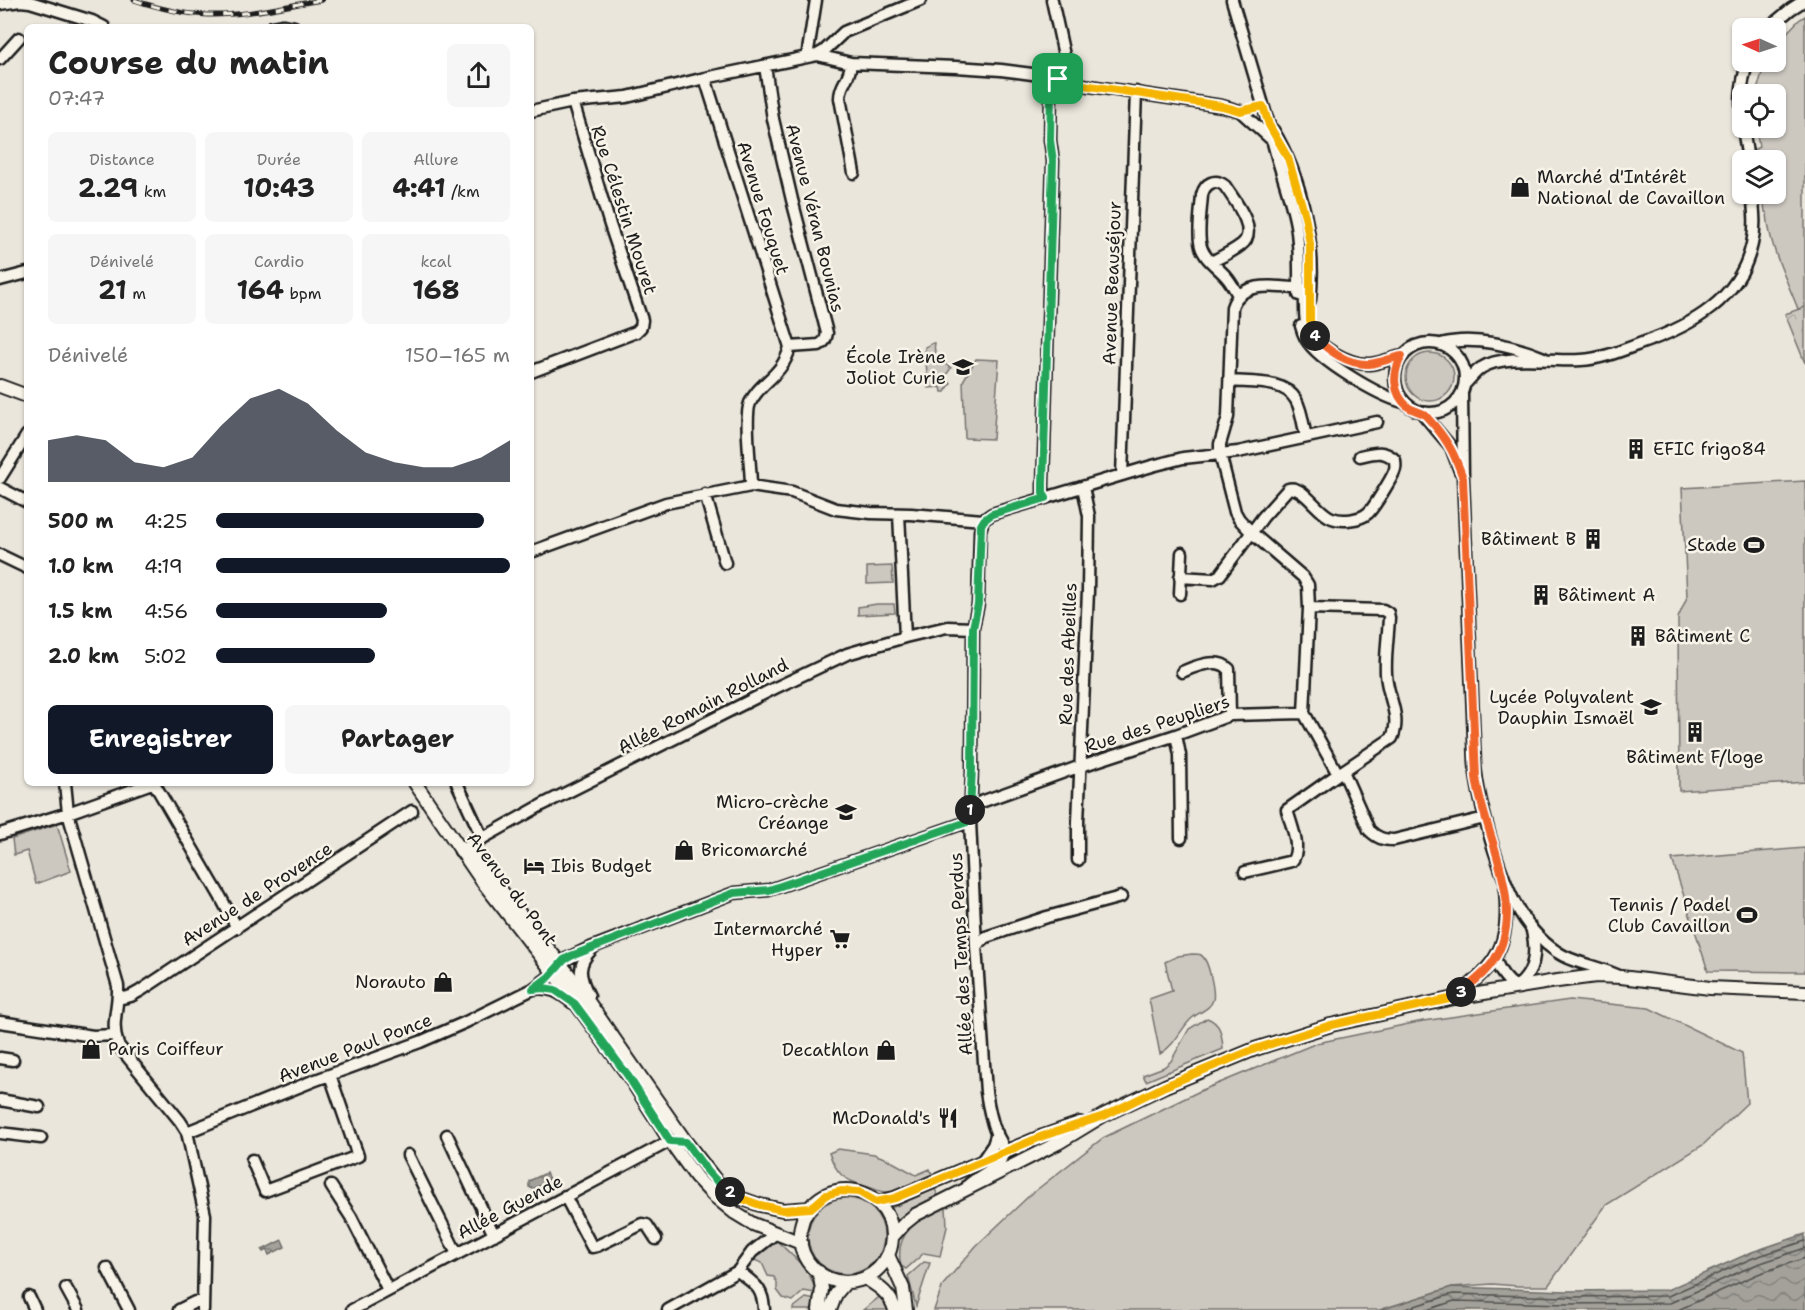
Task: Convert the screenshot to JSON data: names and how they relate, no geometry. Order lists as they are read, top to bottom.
{
  "streets": {
    "main road": ["Avenue du Pont"],
    "street": [
      "Avenue Fouquet",
      "Rue Célestin Mouret",
      "Avenue Véran Bounias",
      "Avenue Beauséjour",
      "Rue des Abeilles",
      "Allée Romain Rolland",
      "Rue des Peupliers",
      "Avenue de Provence",
      "Allée des Temps Perdus",
      "Avenue Paul Ponce",
      "Allée Guende"
    ]
  },
  "crossings": [
    ["Avenue Fouquet", "Avenue Véran Bounias"],
    ["Rue des Abeilles", "Rue des Peupliers"],
    ["Allée Romain Rolland", "Avenue du Pont"],
    ["Allée Romain Rolland", "Allée des Temps Perdus"],
    ["Rue des Peupliers", "Allée des Temps Perdus"],
    ["Avenue du Pont", "Avenue Paul Ponce"],
    ["Avenue du Pont", "Allée Guende"],
    ["Allée des Temps Perdus", "Avenue Paul Ponce"]
  ],
  "places": {
    "shop": [
      "Marché d'Intérêt National de Cavaillon",
      "Bricomarché",
      "Norauto",
      "Paris Coiffeur",
      "Decathlon"
    ],
    "school or university": ["École Irène Joliot Curie", "Lycée Polyvalent Dauphin Ismaël", "Micro-crèche Créange"],
    "building": [
      "EFIC frigo84",
      "Bâtiment B",
      "Bâtiment A",
      "Bâtiment C",
      "Bâtiment F/loge"
    ],
    "sports": ["Stade", "Tennis / Padel Club Cavaillon"],
    "hotel": ["Ibis Budget"],
    "supermarket": ["Intermarché Hyper"],
    "restaurant": ["McDonald's"]
  },
  "north": "left",
  "page": {
    "heading": ["Course du matin", "07:47"],
    "stats": [
      ["Distance", "2.29 km"],
      ["Durée", "10:43"],
      ["Allure", "4:41 /km"],
      ["Dénivelé", "21 m"],
      ["Cardio", "164 bpm"],
      ["kcal", "168"]
    ],
    "pins": [
      "4",
      "1",
      "3",
      "2"
    ],
    "chart": ["Dénivelé", "150–165 m"],
    "list": [
      {
        "name": "500 m",
        "note": "4:25"
      },
      {
        "name": "1.0 km",
        "note": "4:19"
      },
      {
        "name": "1.5 km",
        "note": "4:56"
      },
      {
        "name": "2.0 km",
        "note": "5:02"
      }
    ],
    "buttons": ["Enregistrer", "Partager"]
  }
}
